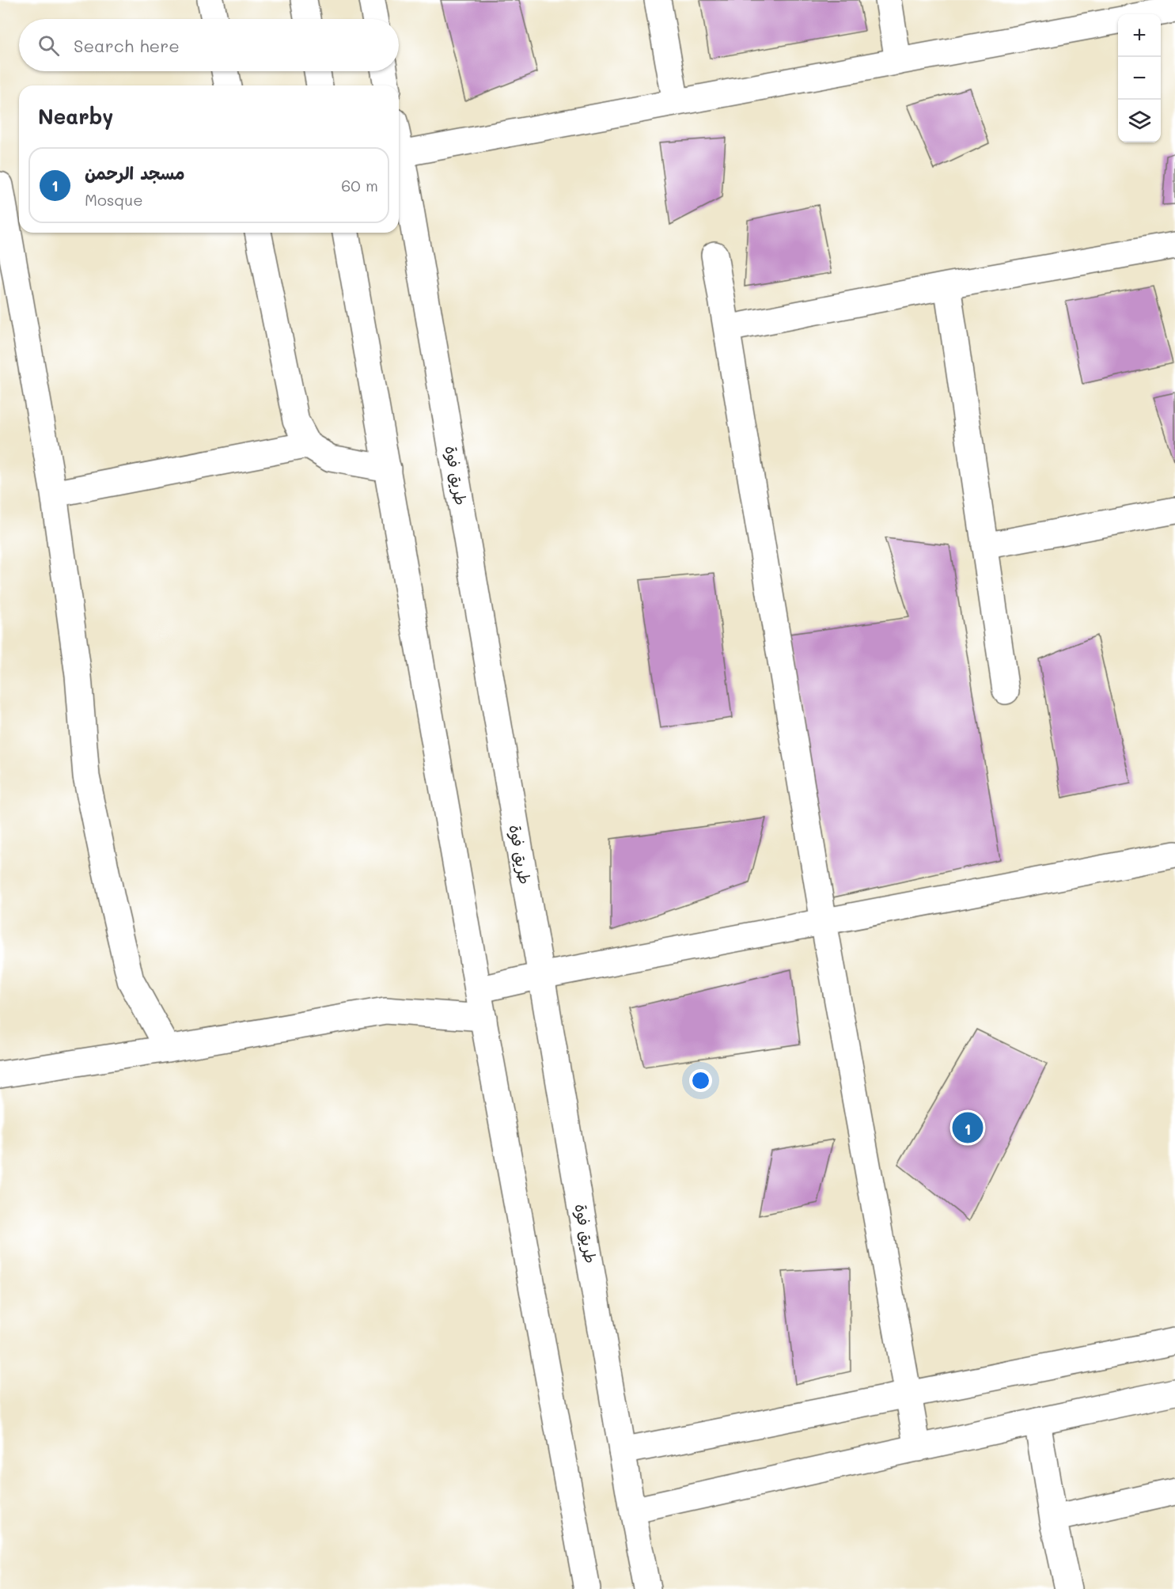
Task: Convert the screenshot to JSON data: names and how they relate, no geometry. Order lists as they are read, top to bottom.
{
  "streets": {
    "main road": ["طريق فوة"]
  },
  "page": {
    "map_buttons": ["+", "−"],
    "search": "Search here",
    "heading": "Nearby",
    "list": [
      {
        "mark": "1",
        "name": "مسجد الرحمن",
        "note": "Mosque",
        "value": "60 m"
      }
    ],
    "pins": "1"
  }
}
